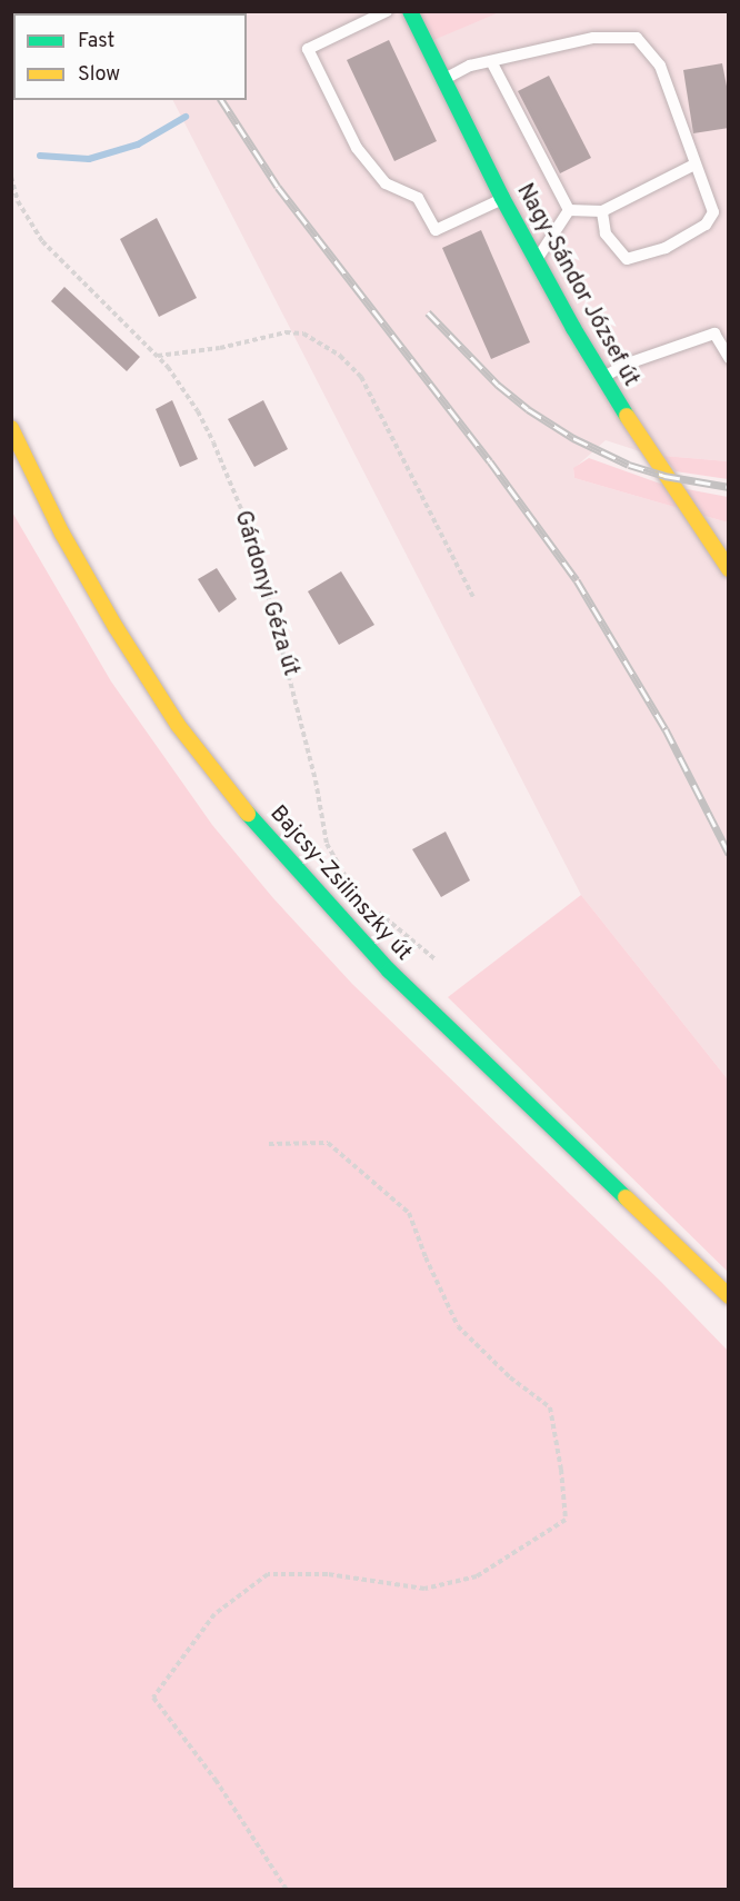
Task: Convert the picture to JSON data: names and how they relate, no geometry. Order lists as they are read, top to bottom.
{
  "streets": {
    "main road": ["Nagy-Sándor József út", "Bajcsy-Zsilinszky út"],
    "path": ["Gárdonyi Géza út"]
  },
  "legend": ["Fast", "Slow"]
}
